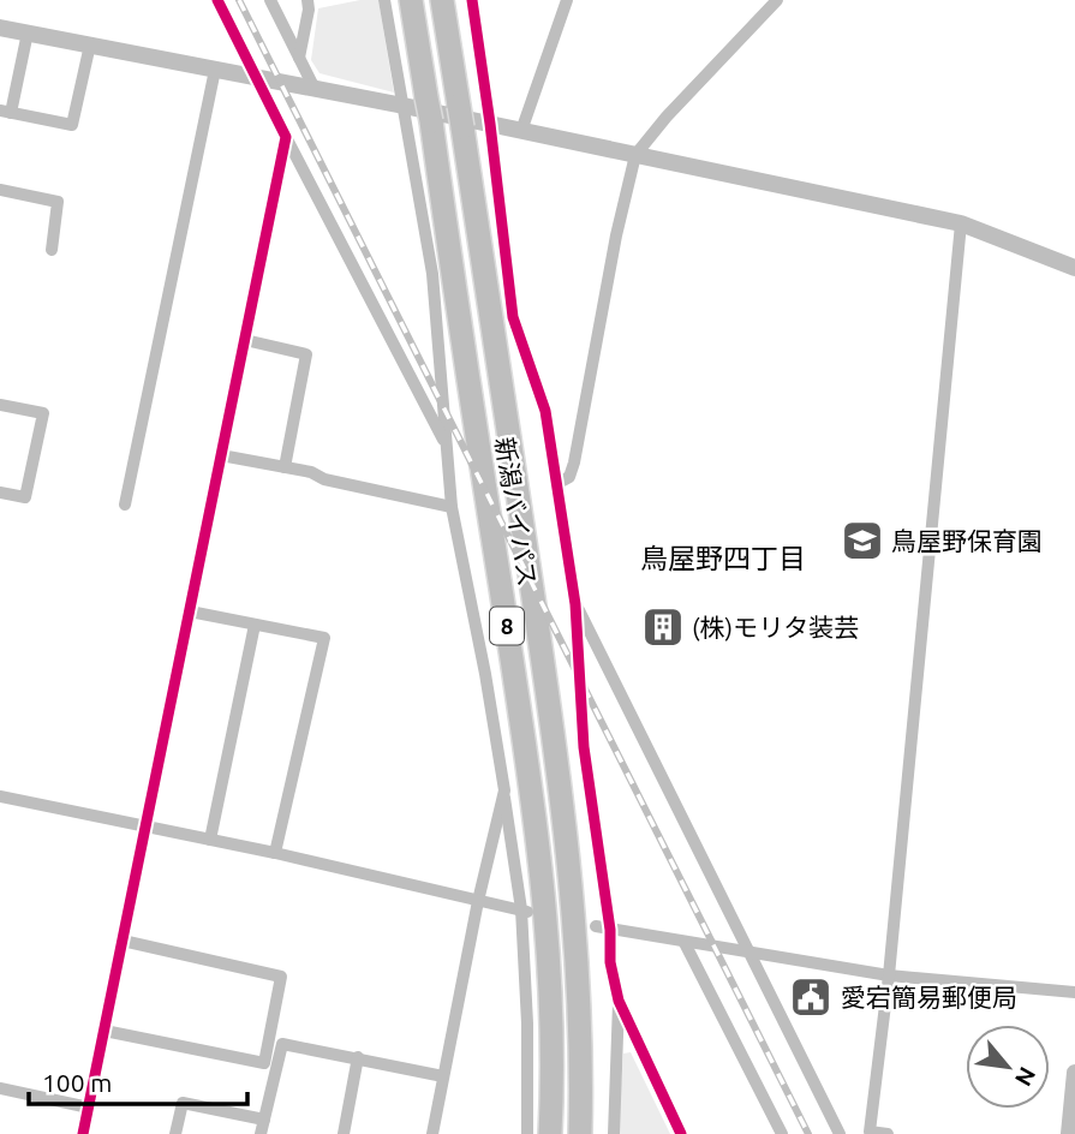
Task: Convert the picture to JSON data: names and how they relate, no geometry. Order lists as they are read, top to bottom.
{
  "streets": {
    "highway": ["新潟バイパス", "8"]
  },
  "districts": ["鳥屋野四丁目"],
  "places": {
    "school or university": ["鳥屋野保育園"],
    "building": ["(株)モリタ装芸"],
    "public building": ["愛宕簡易郵便局"]
  },
  "scale_bar": "100 m",
  "north": "bottom right"
}
